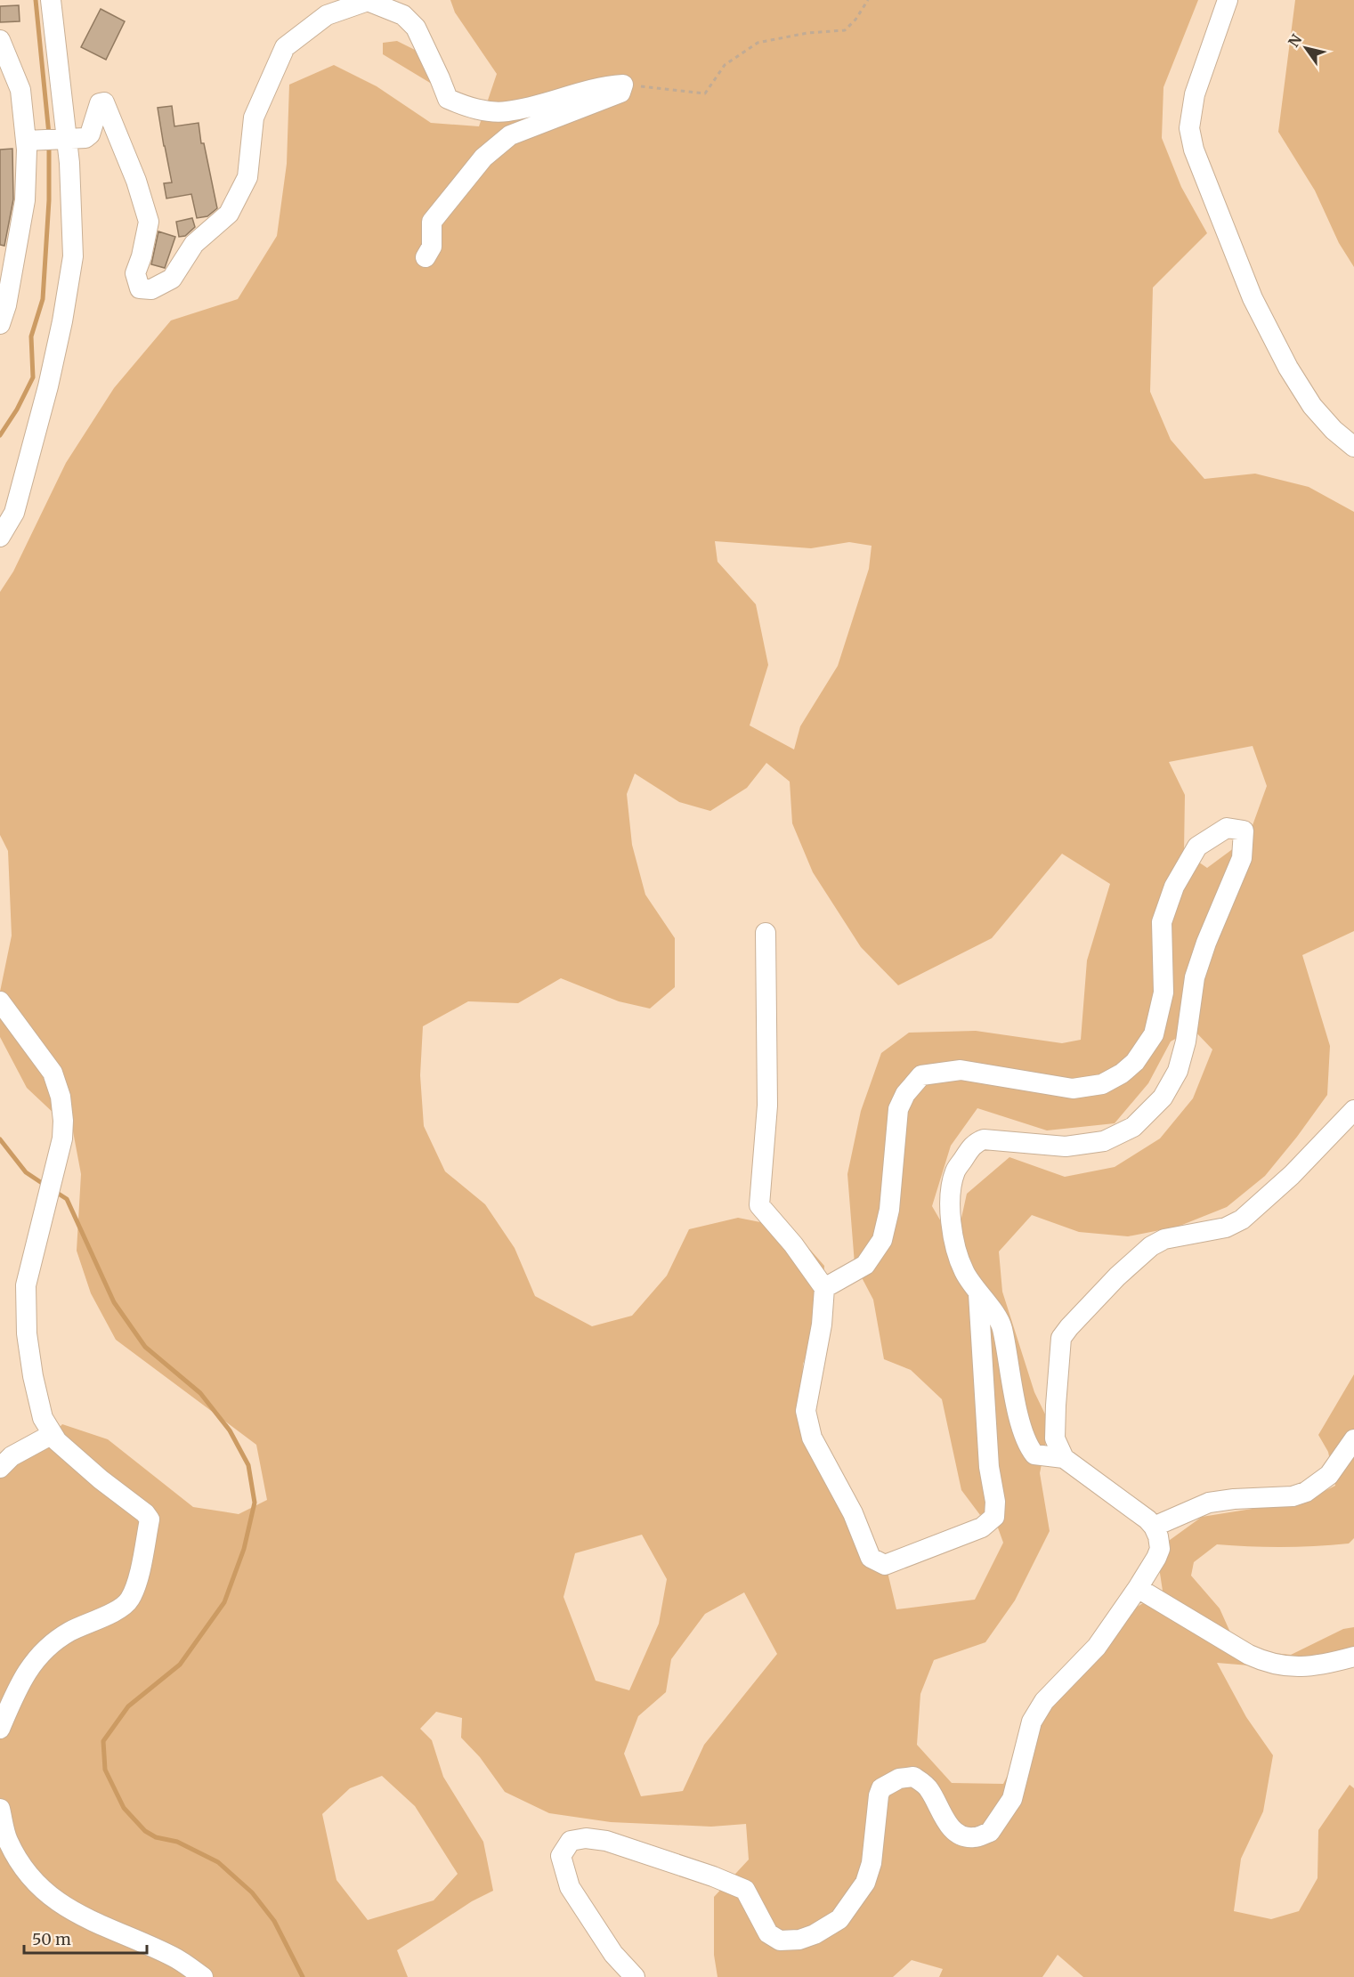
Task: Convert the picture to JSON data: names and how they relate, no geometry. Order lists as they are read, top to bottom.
{
  "scale_bar": "50 m",
  "north": "top left"
}
